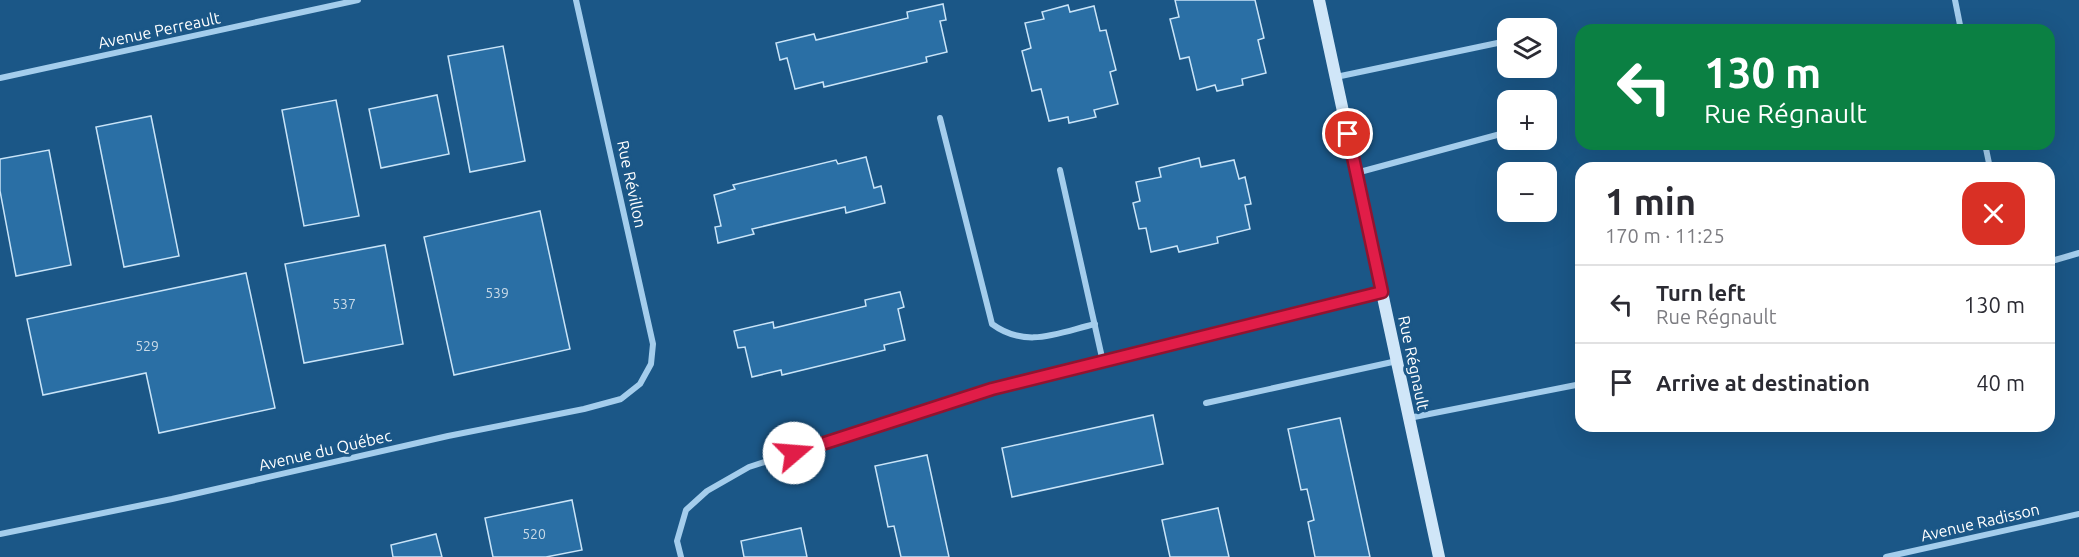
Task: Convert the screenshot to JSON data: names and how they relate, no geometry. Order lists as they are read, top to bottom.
{
  "streets": {
    "street": [
      "Avenue Perreault",
      "Rue Révillon",
      "Rue Régnault",
      "Avenue du Québec",
      "Avenue Radisson"
    ]
  },
  "crossings": [
    ["Rue Révillon", "Avenue du Québec"]
  ],
  "house_numbers": [
    "539",
    "537",
    "529",
    "520"
  ],
  "page": {
    "map_buttons": ["+", "−"],
    "turn": ["130 m", "Rue Régnault"],
    "heading": ["1 min", "170 m · 11:25"],
    "list": [
      {
        "name": "Turn left",
        "note": "Rue Régnault",
        "value": "130 m"
      },
      {
        "name": "Arrive at destination",
        "value": "40 m"
      }
    ]
  }
}
